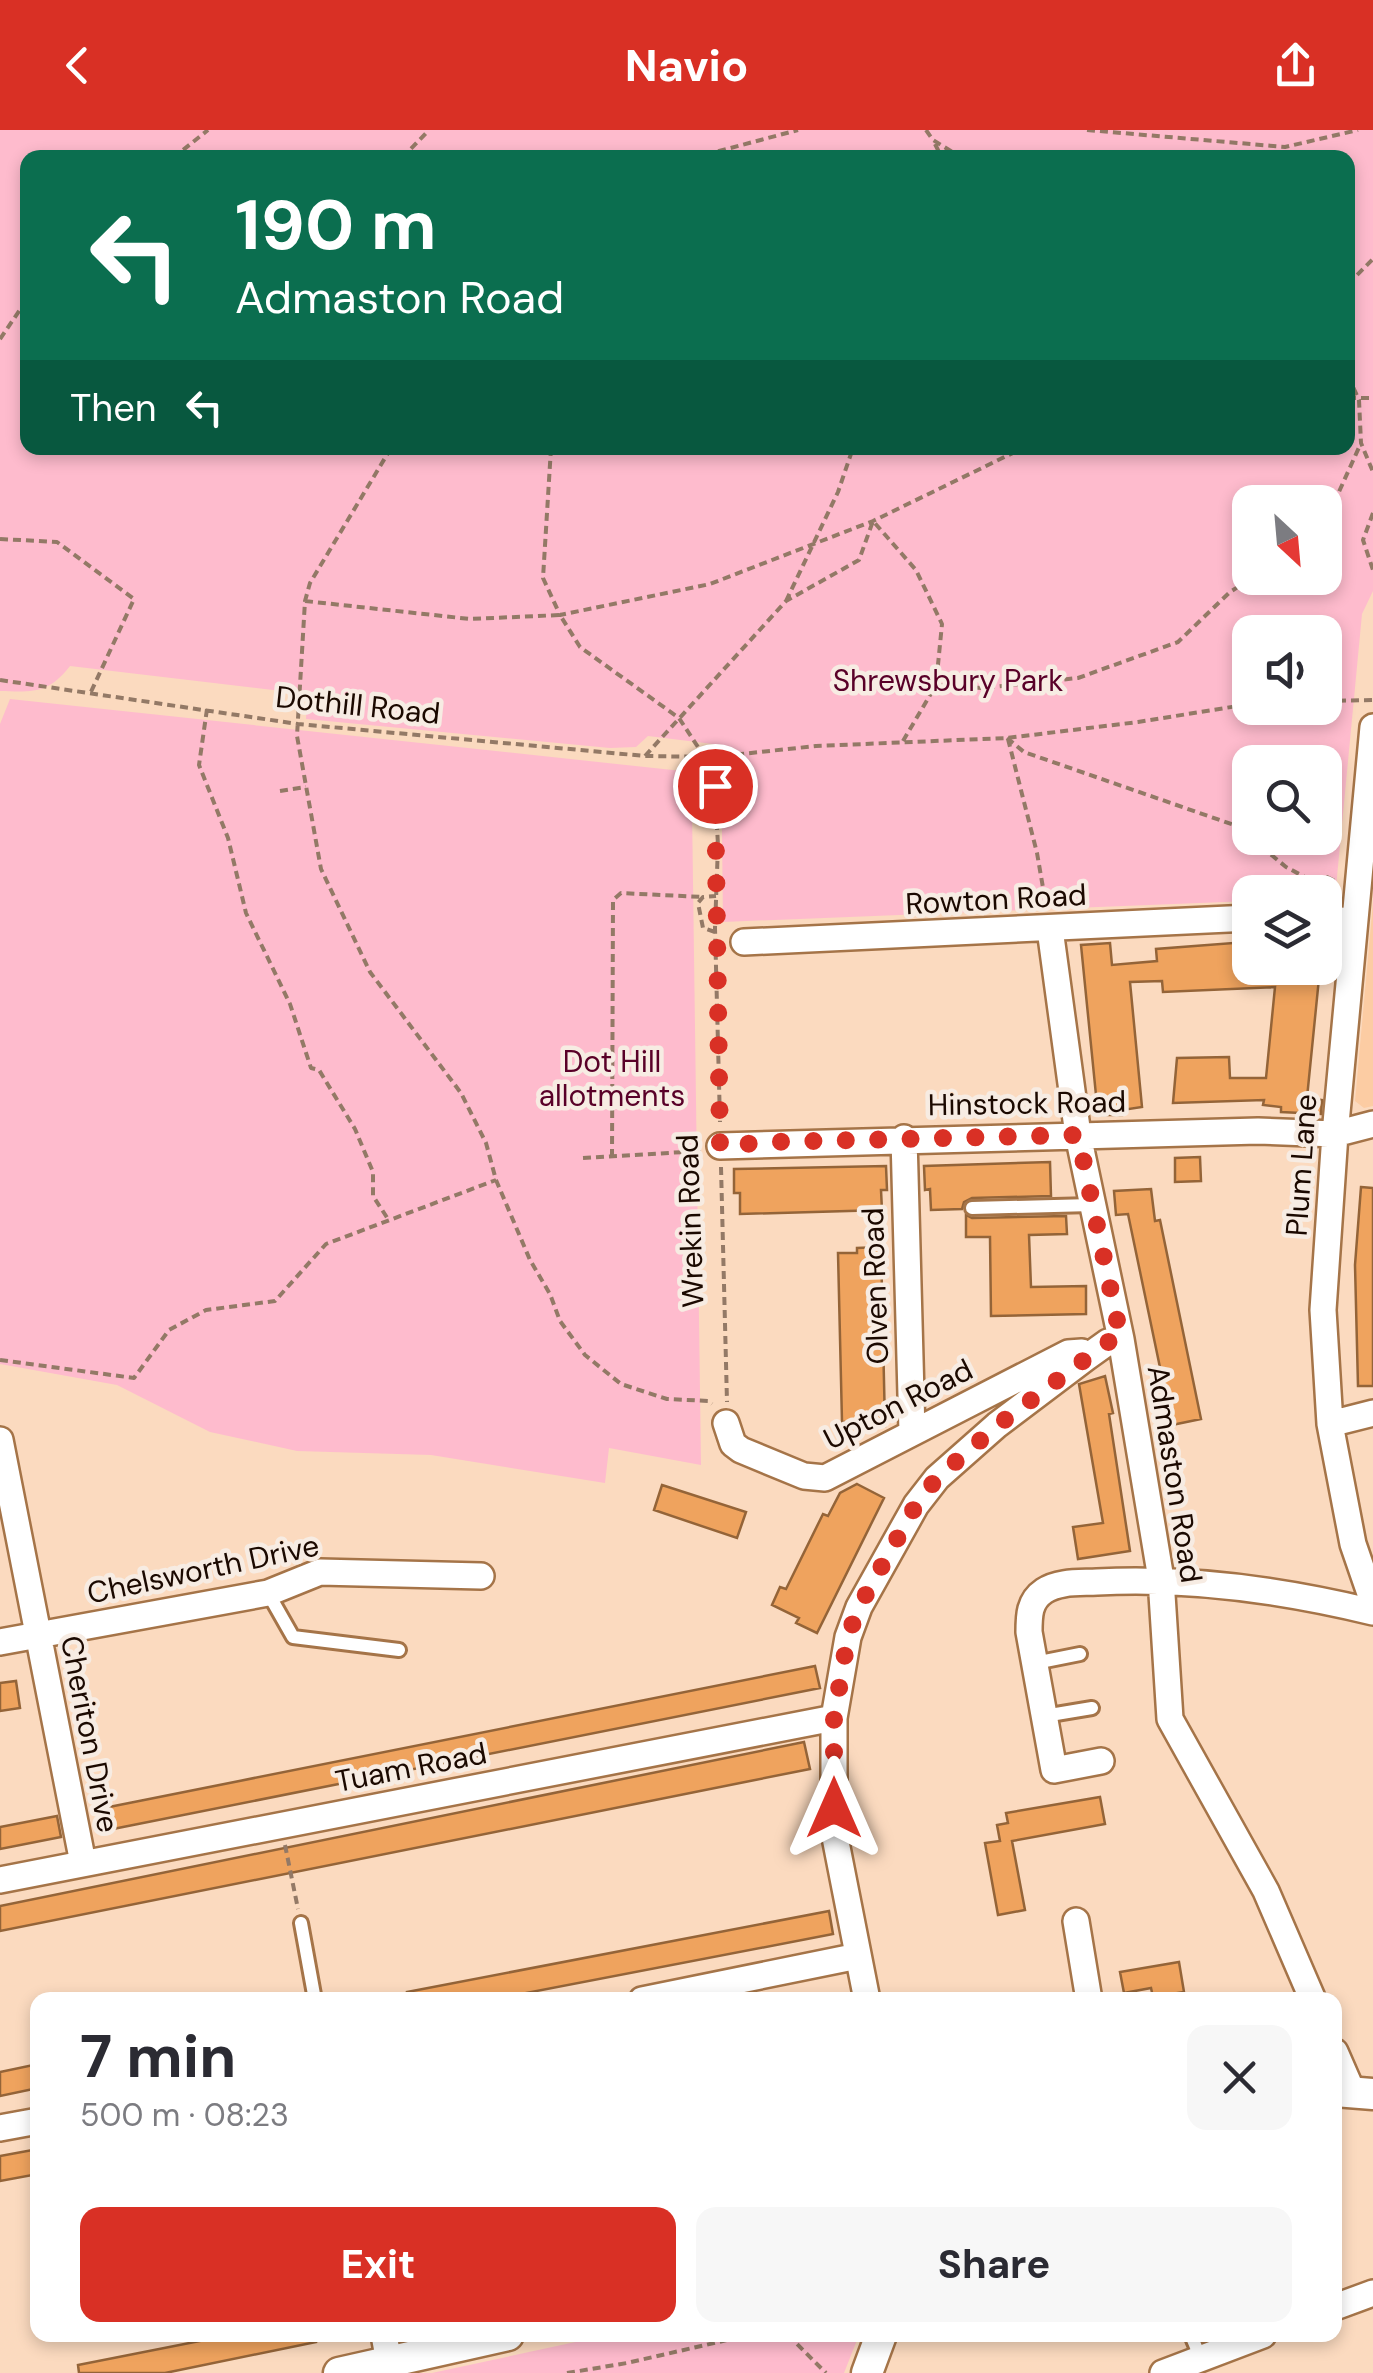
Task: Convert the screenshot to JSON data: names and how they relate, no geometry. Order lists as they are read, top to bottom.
{
  "streets": {
    "street": [
      "Rowton Road",
      "Hinstock Road",
      "Plum Lane",
      "Olven Road",
      "Upton Road",
      "Admaston Road",
      "Chelsworth Drive",
      "Cheriton Drive",
      "Tuam Road"
    ],
    "path": ["Dothill Road", "Wrekin Road"]
  },
  "crossings": [
    ["Dothill Road", "Wrekin Road"],
    ["Rowton Road", "Admaston Road"],
    ["Hinstock Road", "Plum Lane"],
    ["Hinstock Road", "Wrekin Road"],
    ["Hinstock Road", "Olven Road"],
    ["Hinstock Road", "Admaston Road"],
    ["Olven Road", "Upton Road"],
    ["Chelsworth Drive", "Cheriton Drive"],
    ["Cheriton Drive", "Tuam Road"]
  ],
  "parks": ["Shrewsbury Park", "Dot Hill allotments"],
  "north": "bottom right",
  "page": {
    "header": "Navio",
    "turn": ["190 m", "Admaston Road"],
    "then": "Then",
    "heading": ["7 min", "500 m · 08:23"],
    "buttons": ["Exit", "Share"]
  }
}
